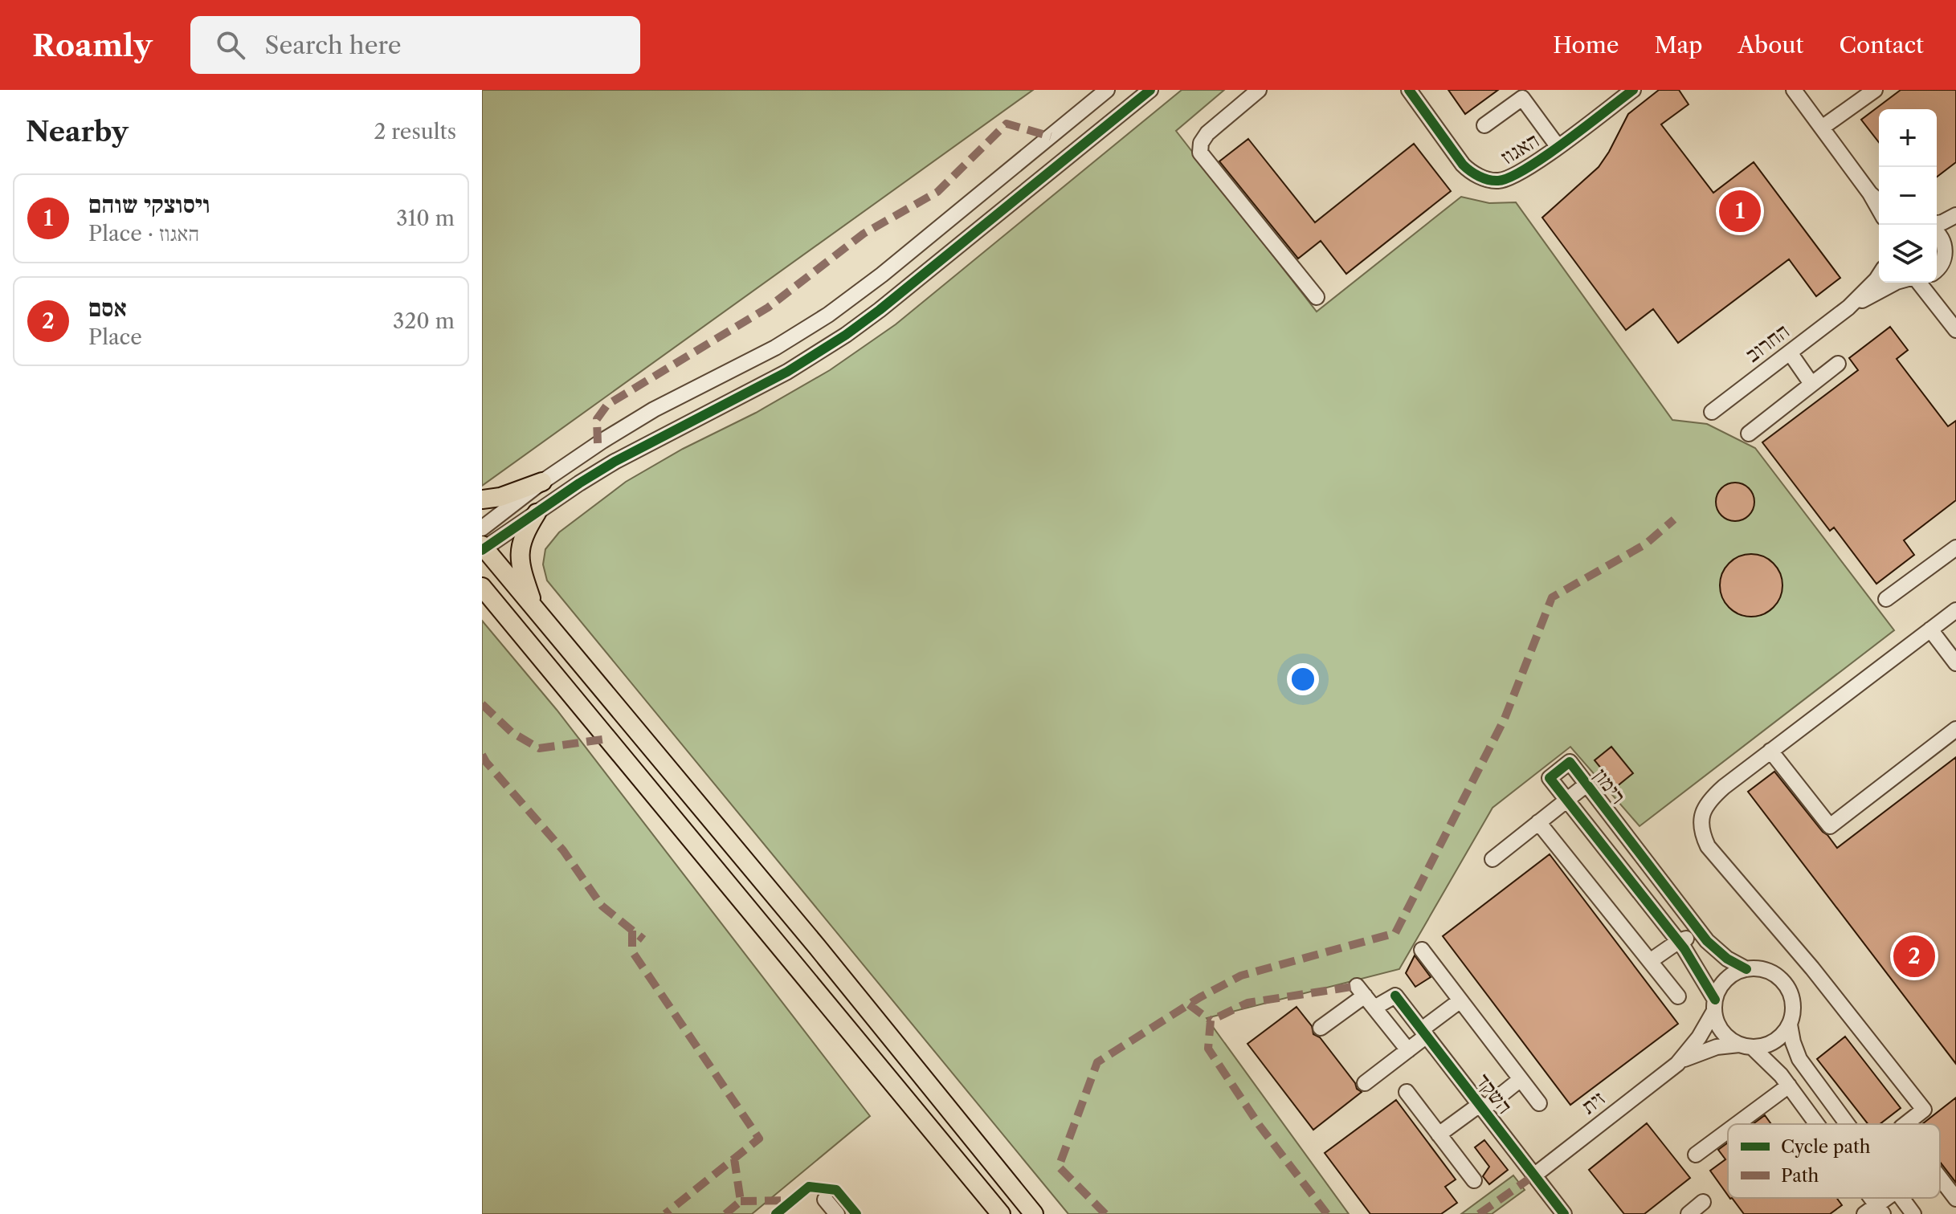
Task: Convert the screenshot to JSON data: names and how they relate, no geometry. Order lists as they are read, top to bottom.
{
  "streets": {
    "street": [
      "האגוז",
      "החרוב",
      "רימון",
      "השקד",
      "זית"
    ]
  },
  "crossings": [
    ["רימון", "זית"],
    ["השקד", "זית"]
  ],
  "legend": ["Cycle path", "Path"],
  "page": {
    "header": "Roamly",
    "search": "Search here",
    "nav": [
      "Home",
      "Map",
      "About",
      "Contact"
    ],
    "heading": ["Nearby", "2 results"],
    "map_buttons": ["+", "−"],
    "list": [
      {
        "mark": "1",
        "name": "ויסוצקי שוהם",
        "note": "Place · האגוז",
        "value": "310 m"
      },
      {
        "mark": "2",
        "name": "אסם",
        "note": "Place",
        "value": "320 m"
      }
    ],
    "pins": ["1", "2"]
  }
}
